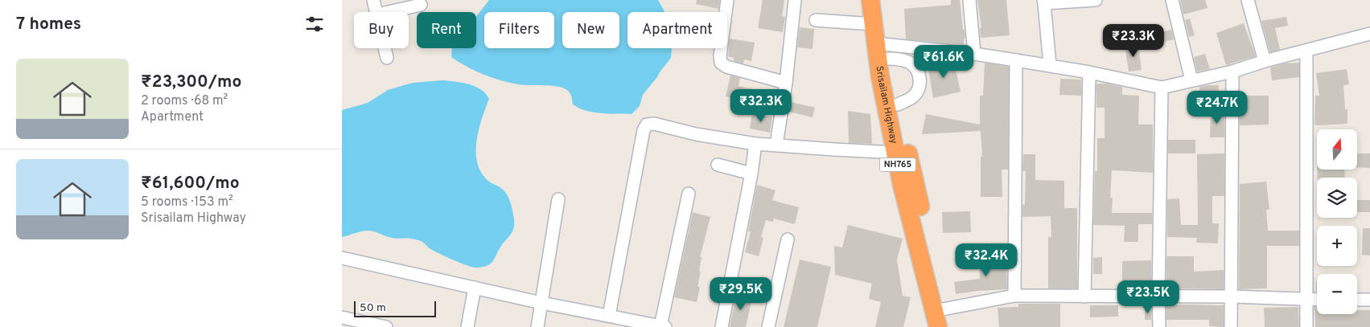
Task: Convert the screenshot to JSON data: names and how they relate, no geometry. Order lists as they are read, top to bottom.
{
  "streets": {
    "highway": ["Srisailam Highway", "NH765"]
  },
  "scale_bar": "50 m",
  "north": "top",
  "page": {
    "heading": "7 homes",
    "chip": [
      "Buy",
      "Rent",
      "Filters",
      "New",
      "Apartment"
    ],
    "price": [
      "₹23.3K",
      "₹61.6K",
      "₹32.3K",
      "₹24.7K",
      "₹32.4K",
      "₹29.5K",
      "₹23.5K"
    ],
    "list": [
      {
        "name": "₹23,300/mo",
        "note": "2 rooms · 68 m² · Apartment"
      },
      {
        "name": "₹61,600/mo",
        "note": "5 rooms · 153 m² · Srisailam Highway"
      }
    ],
    "map_buttons": ["+", "−"],
    "scale": "50 m"
  }
}
